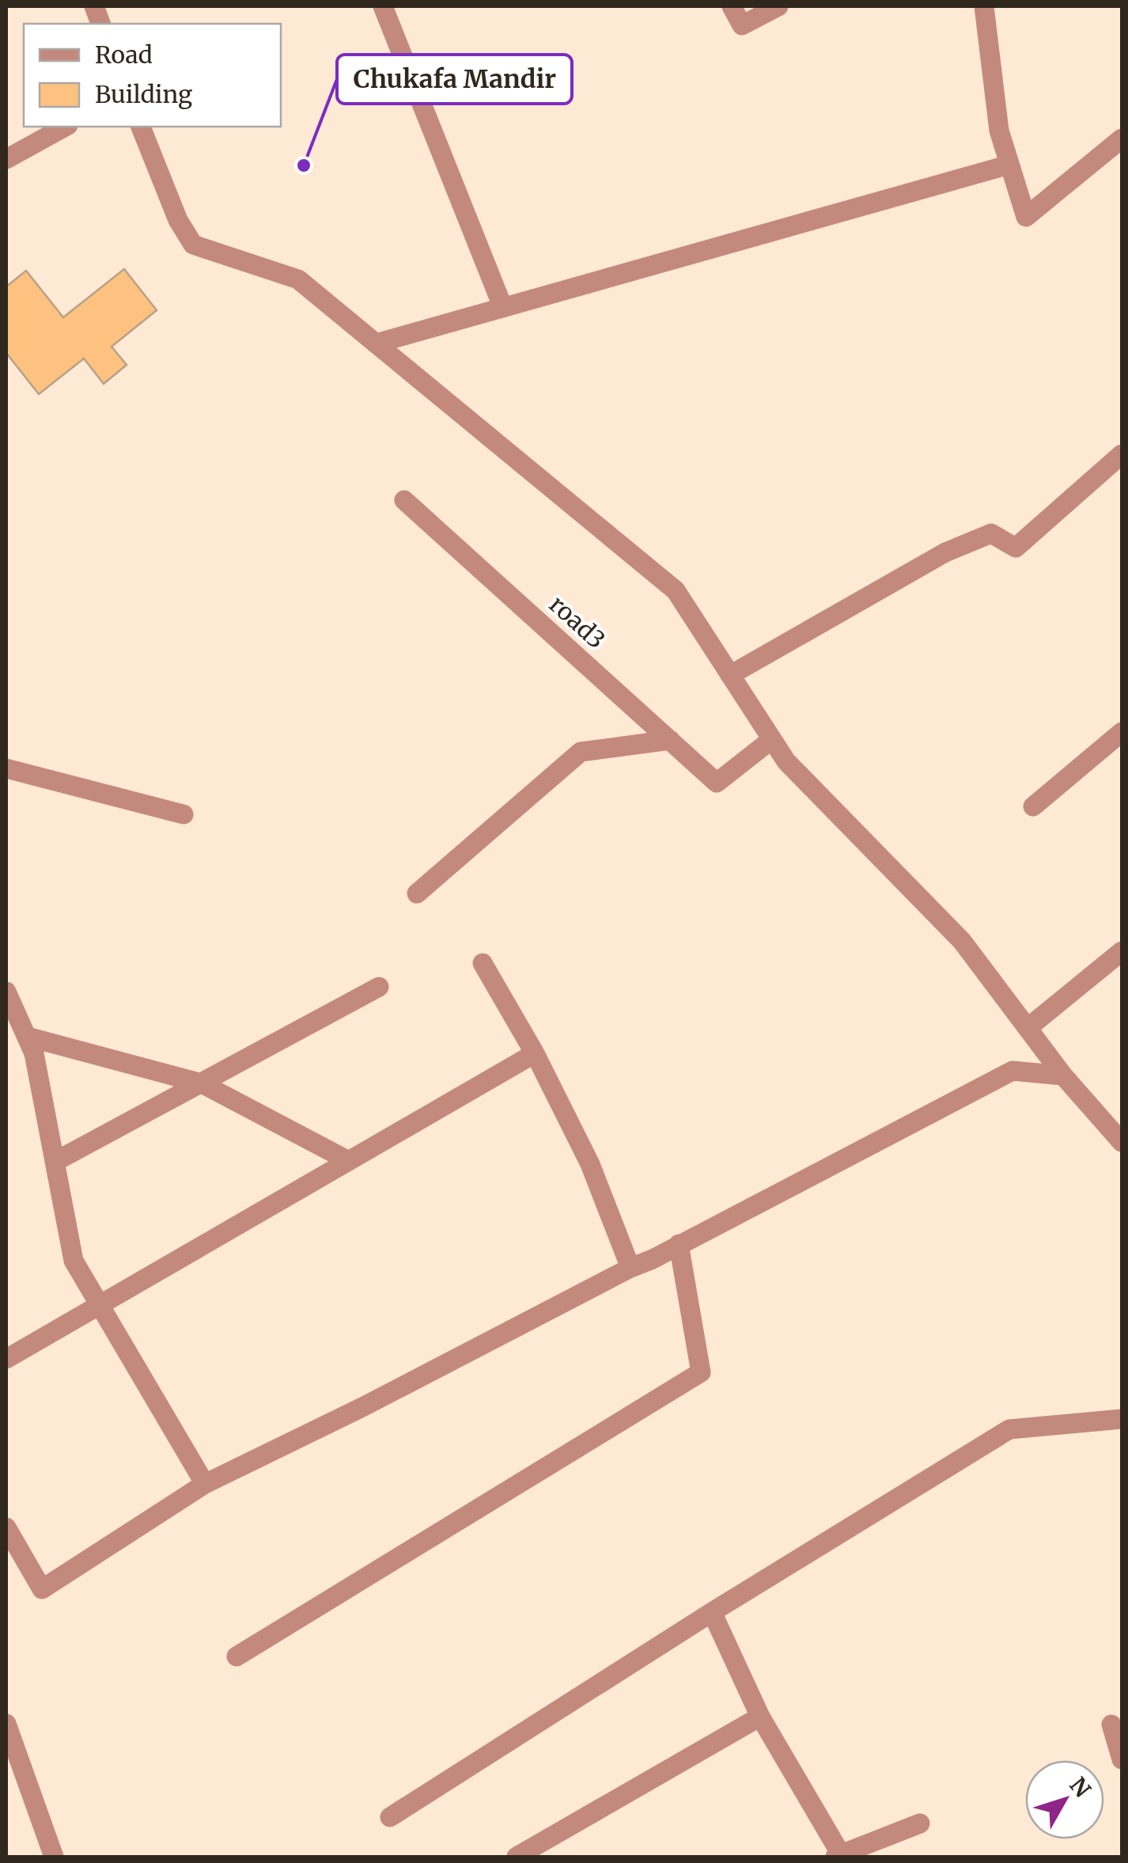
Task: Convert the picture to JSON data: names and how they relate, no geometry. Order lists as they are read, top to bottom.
{
  "streets": {
    "street": ["road3"]
  },
  "places": ["Chukafa Mandir"],
  "legend": ["Road", "Building"],
  "north": "top right"
}
